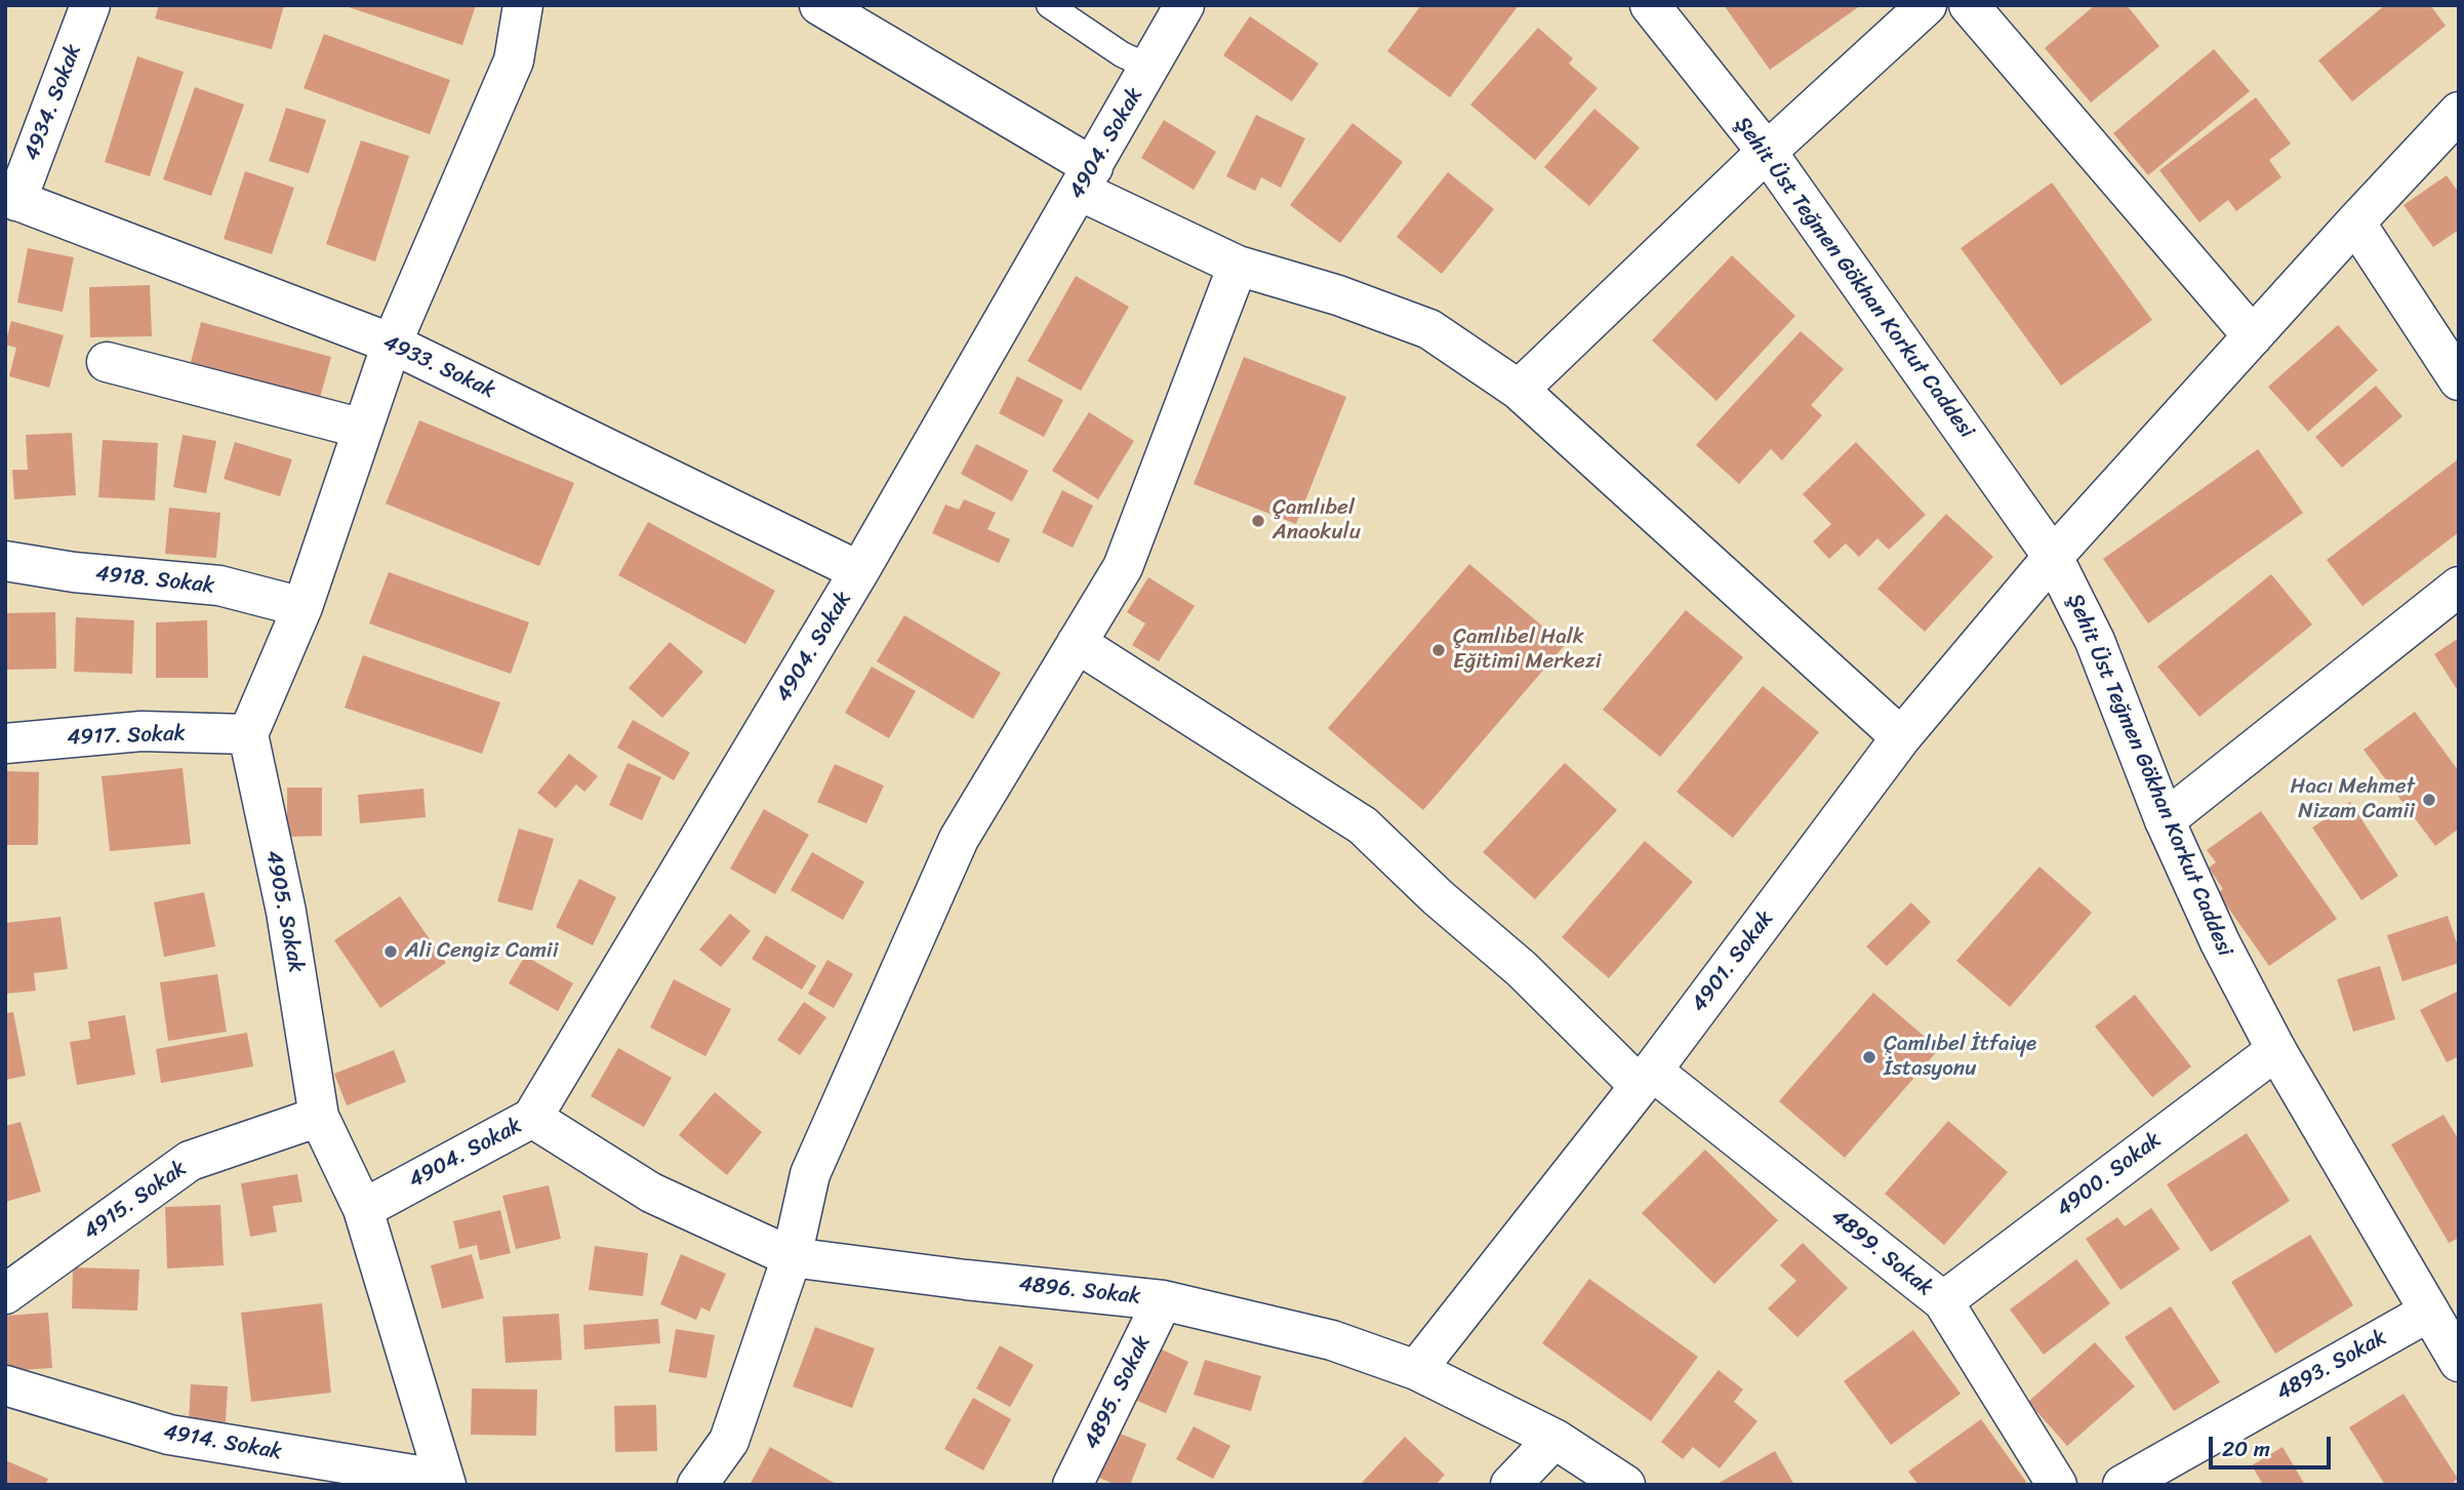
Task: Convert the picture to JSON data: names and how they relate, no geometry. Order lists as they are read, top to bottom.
{
  "streets": {
    "street": [
      "4934. Sokak",
      "4904. Sokak",
      "Şehit Üst Teğmen Gökhan Korkut Caddesi",
      "4933. Sokak",
      "4918. Sokak",
      "4917. Sokak",
      "4905. Sokak",
      "4901. Sokak",
      "4900. Sokak",
      "4915. Sokak",
      "4899. Sokak",
      "4896. Sokak",
      "4893. Sokak",
      "4895. Sokak",
      "4914. Sokak"
    ]
  },
  "crossings": [
    ["4934. Sokak", "4933. Sokak"],
    ["4904. Sokak", "4933. Sokak"],
    ["4904. Sokak", "4905. Sokak"],
    ["4904. Sokak", "4896. Sokak"],
    ["Şehit Üst Teğmen Gökhan Korkut Caddesi", "4901. Sokak"],
    ["Şehit Üst Teğmen Gökhan Korkut Caddesi", "4900. Sokak"],
    ["Şehit Üst Teğmen Gökhan Korkut Caddesi", "4893. Sokak"],
    ["4917. Sokak", "4905. Sokak"],
    ["4905. Sokak", "4915. Sokak"],
    ["4905. Sokak", "4914. Sokak"],
    ["4901. Sokak", "4899. Sokak"],
    ["4901. Sokak", "4896. Sokak"],
    ["4900. Sokak", "4899. Sokak"],
    ["4896. Sokak", "4895. Sokak"]
  ],
  "places": [
    "Çamlıbel Anaokulu",
    "Çamlıbel Halk Eğitimi Merkezi",
    "Hacı Mehmet Nizam Camii",
    "Ali Cengiz Camii",
    "Çamlıbel İtfaiye İstasyonu"
  ],
  "scale_bar": "20 m"
}
